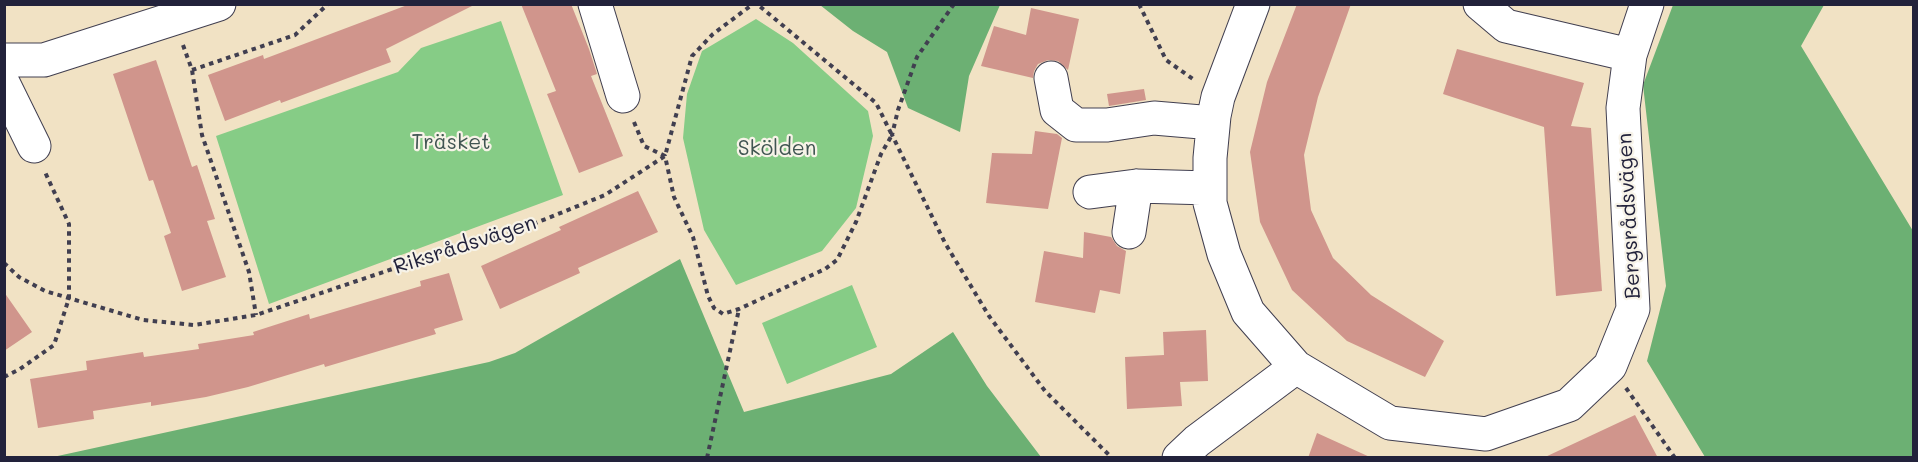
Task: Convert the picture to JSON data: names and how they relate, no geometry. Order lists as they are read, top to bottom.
{
  "streets": {
    "street": ["Bergsrådsvägen"],
    "path": ["Riksrådsvägen"]
  },
  "parks": ["Träsket", "Skölden"]
}
